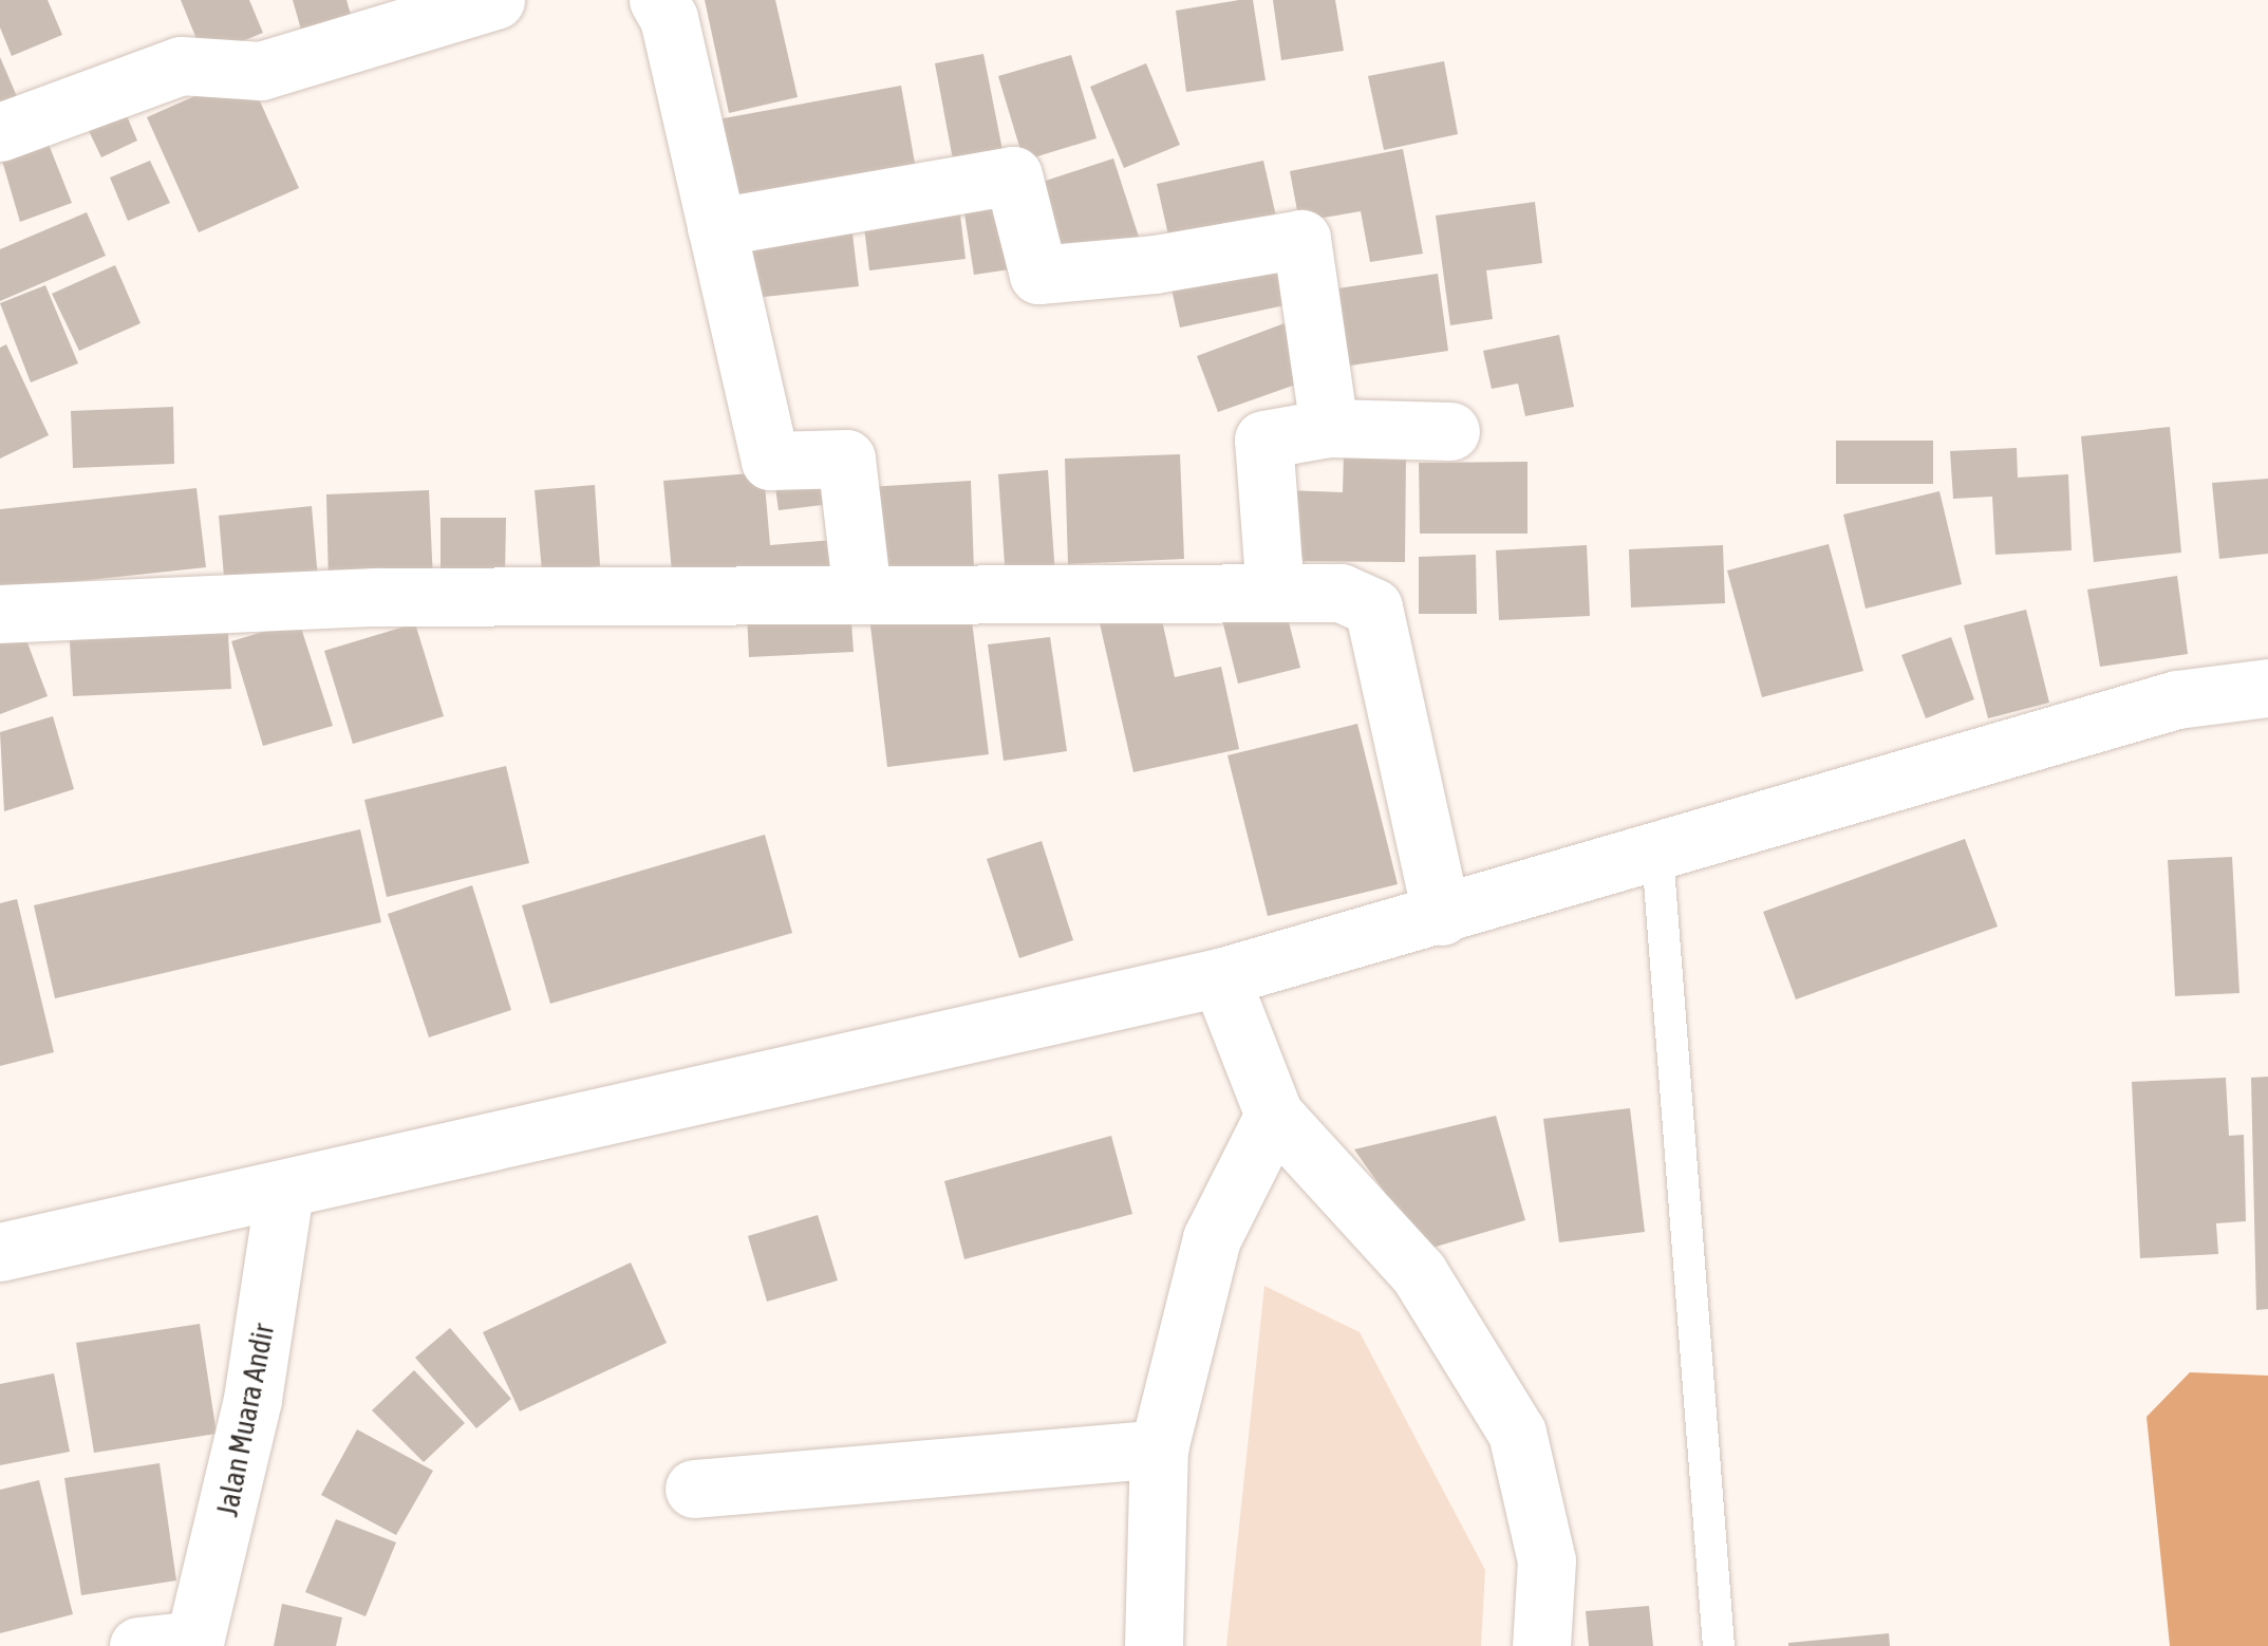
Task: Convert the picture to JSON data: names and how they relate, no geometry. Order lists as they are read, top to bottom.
{
  "streets": {
    "street": ["Jalan Muara Andir"]
  }
}
